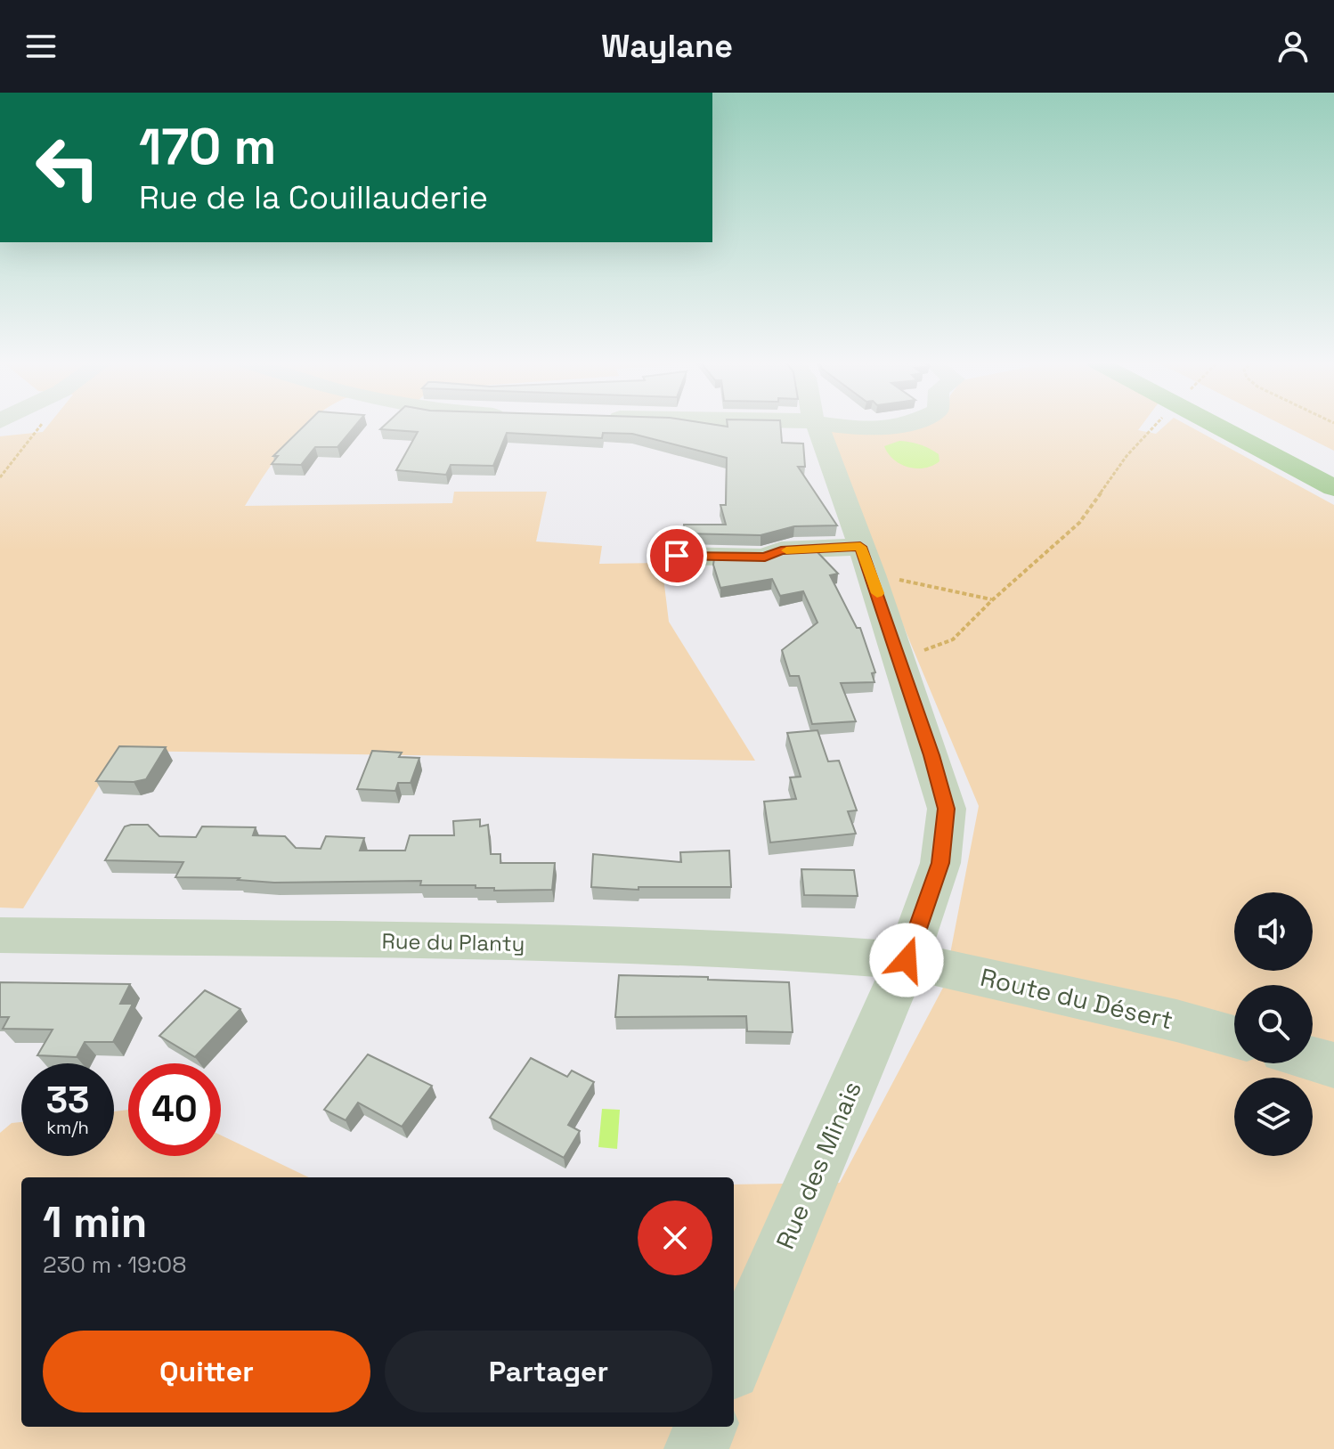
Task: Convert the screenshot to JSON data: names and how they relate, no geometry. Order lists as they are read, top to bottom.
{
  "streets": {
    "street": ["Rue du Planty", "Route du Désert", "Rue des Minais"]
  },
  "crossings": [
    ["Rue du Planty", "Route du Désert"],
    ["Rue du Planty", "Rue des Minais"],
    ["Route du Désert", "Rue des Minais"]
  ],
  "page": {
    "header": "Waylane",
    "turn": ["170 m", "Rue de la Couillauderie"],
    "speed": "33 km/h",
    "limit": "40",
    "heading": ["1 min", "230 m · 19:08"],
    "buttons": ["Quitter", "Partager"]
  }
}
